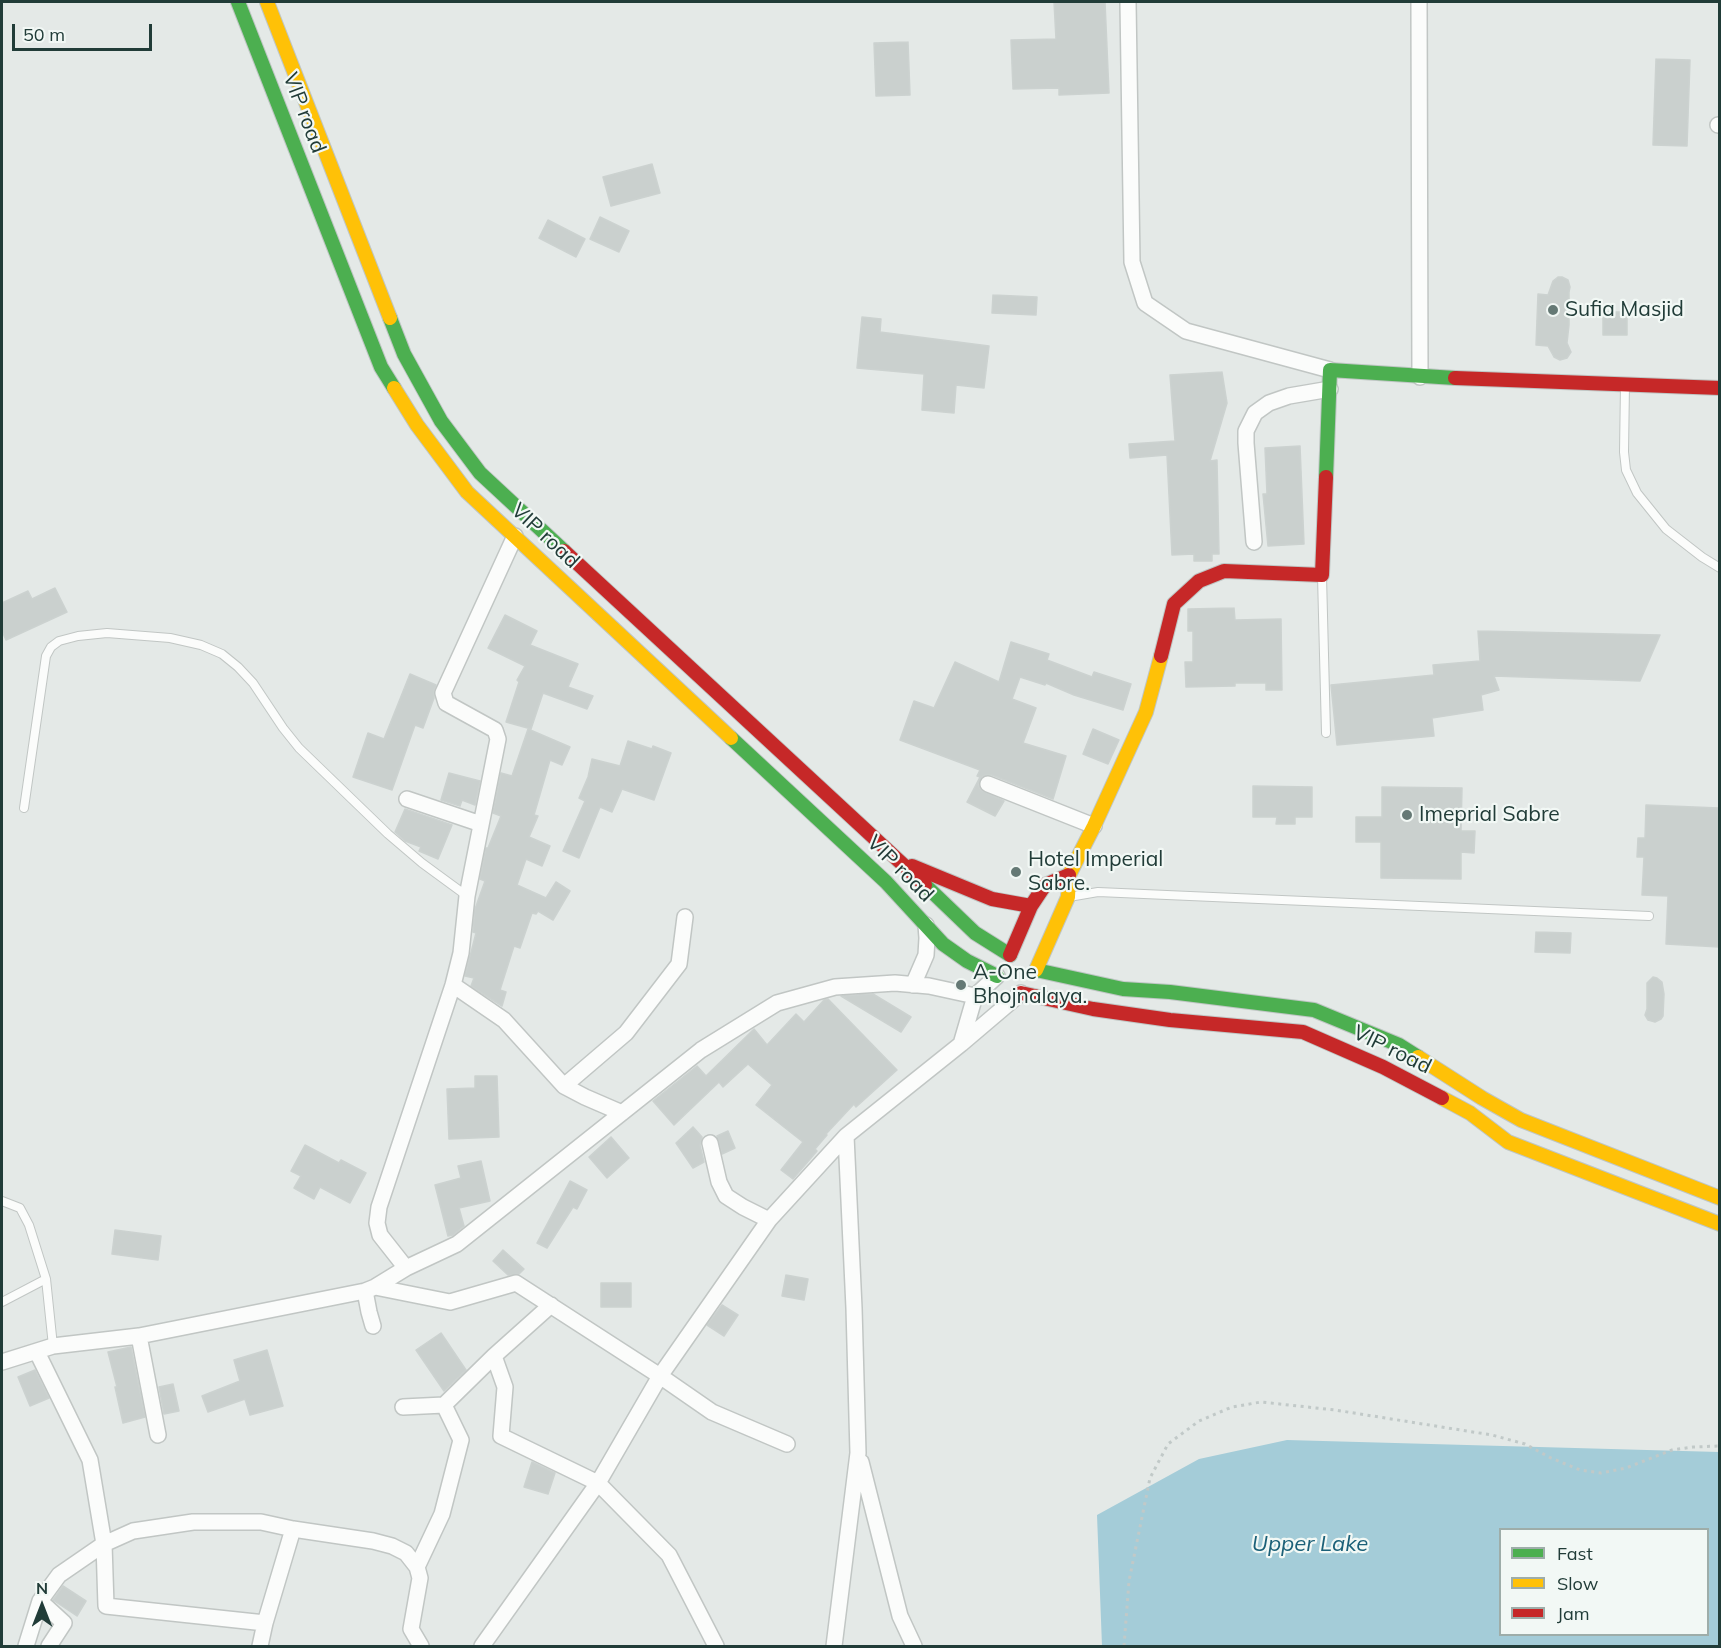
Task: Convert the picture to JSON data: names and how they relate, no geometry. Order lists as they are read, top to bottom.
{
  "streets": {
    "main road": ["VIP road"]
  },
  "water": ["Upper Lake"],
  "places": [
    "Sufia Masjid",
    "Imeprial Sabre",
    "Hotel Imperial Sabre.",
    "A-One Bhojnalaya."
  ],
  "legend": ["Fast", "Slow", "Jam"],
  "scale_bar": "50 m",
  "north": "top"
}
